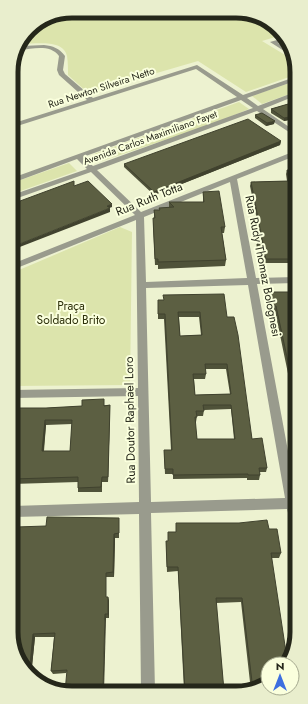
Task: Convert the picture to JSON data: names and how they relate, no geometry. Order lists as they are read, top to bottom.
{
  "streets": {
    "street": [
      "Rua Newton Silveira Netto",
      "Avenida Carlos Maximiliano Fayet",
      "Rua Ruth Totta",
      "Rua Rudy Thomaz Bolognesi",
      "Rua Doutor Raphael Loro"
    ]
  },
  "crossings": [
    ["Rua Newton Silveira Netto", "Avenida Carlos Maximiliano Fayet"],
    ["Rua Ruth Totta", "Rua Rudy Thomaz Bolognesi"],
    ["Rua Ruth Totta", "Rua Doutor Raphael Loro"]
  ],
  "parks": ["Praça Soldado Brito"],
  "north": "top"
}
